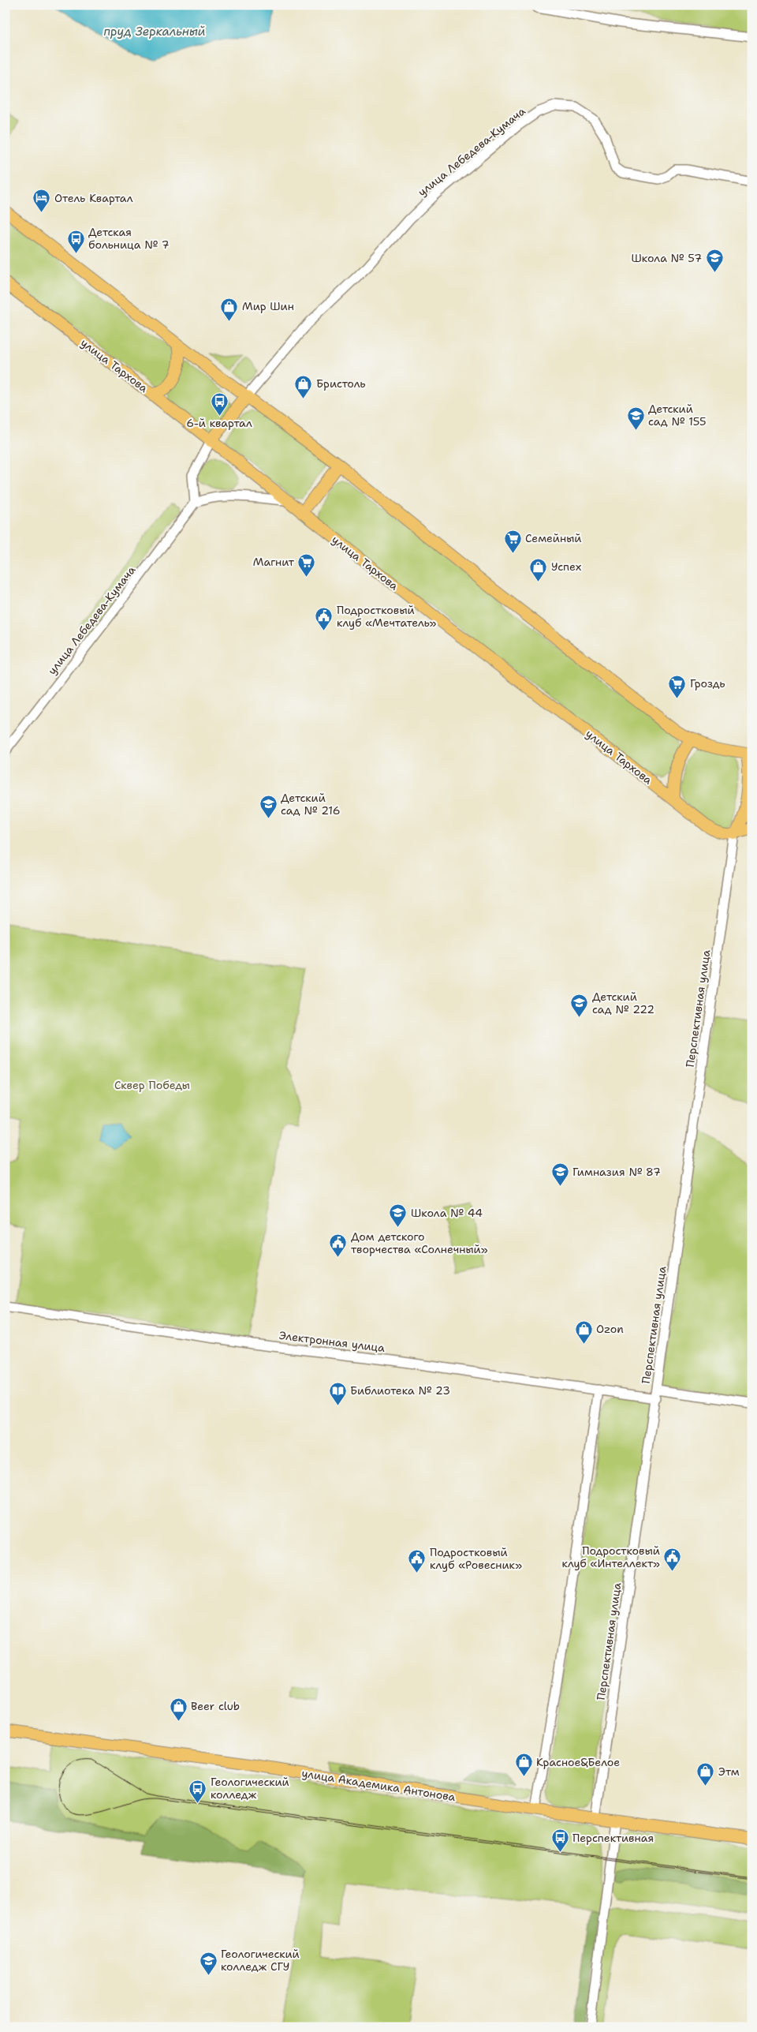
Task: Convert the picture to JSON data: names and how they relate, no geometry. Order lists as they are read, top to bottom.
{
  "streets": {
    "main road": ["улица Тархова", "улица Академика Антонова"],
    "street": ["улица Лебедева-Кумача", "Перспективная улица", "Электронная улица"]
  },
  "crossings": [
    ["улица Тархова", "Перспективная улица"],
    ["Перспективная улица", "Электронная улица"],
    ["Перспективная улица", "улица Академика Антонова"]
  ],
  "water": ["пруд Зеркальный"],
  "parks": ["Сквер Победы"],
  "places": {
    "hotel": ["Отель Квартал"],
    "bus stop": [
      "Детская больница № 7",
      "6-й квартал",
      "Геологический колледж",
      "Перспективная"
    ],
    "school or university": [
      "Школа № 57",
      "Детский сад № 155",
      "Детский сад № 216",
      "Детский сад № 222",
      "Гимназия № 87",
      "Школа № 44",
      "Геологический колледж СГУ"
    ],
    "shop": [
      "Мир Шин",
      "Бристоль",
      "Успех",
      "Ozon",
      "Beer club",
      "Красное&Белое",
      "Этм"
    ],
    "supermarket": ["Семейный", "Магнит", "Гроздь"],
    "public building": [
      "Подростковый клуб «Мечтатель»",
      "Дом детского творчества «Солнечный»",
      "Подростковый клуб «Интеллект»",
      "Подростковый клуб «Ровесник»"
    ],
    "library": ["Библиотека № 23"]
  }
}
